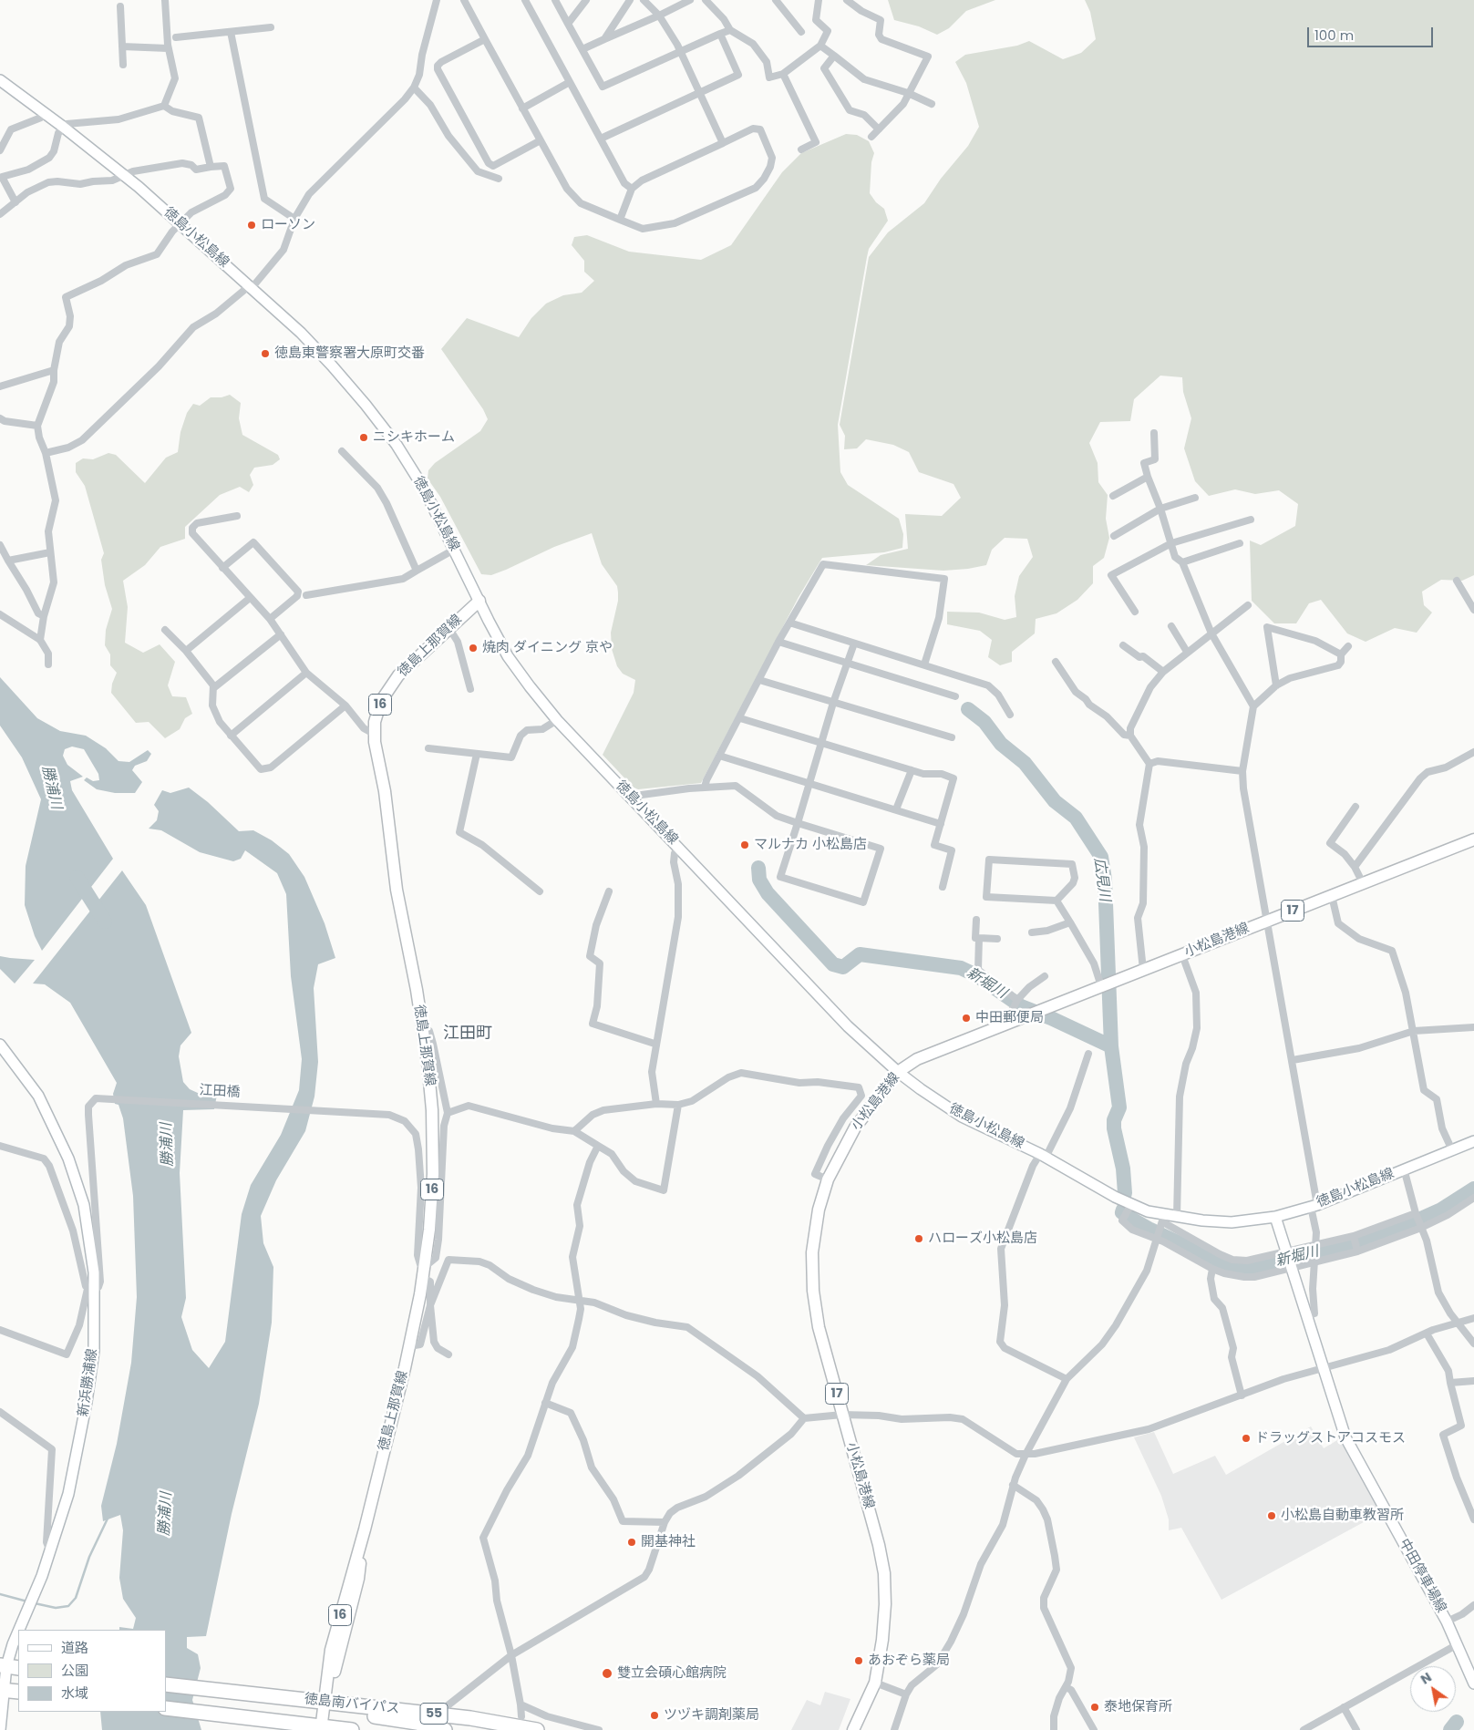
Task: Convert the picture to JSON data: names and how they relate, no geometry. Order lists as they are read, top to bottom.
{
  "streets": {
    "highway": ["徳島南バイパス", "55"],
    "main road": [
      "徳島小松島線",
      "徳島上那賀線",
      "16",
      "17",
      "小松島港線",
      "新浜勝浦線",
      "中田停車場線"
    ],
    "street": ["江田橋"]
  },
  "crossings": [
    ["徳島小松島線", "徳島上那賀線"],
    ["徳島小松島線", "小松島港線"],
    ["徳島上那賀線", "江田橋"],
    ["徳島上那賀線", "徳島南バイパス"],
    ["江田橋", "新浜勝浦線"]
  ],
  "districts": ["江田町"],
  "water": ["勝浦川", "広見川", "新堀川"],
  "places": [
    "ローソン",
    "徳島東警察署大原町交番",
    "ニシキホーム",
    "焼肉 ダイニング 京や",
    "マルナカ 小松島店",
    "中田郵便局",
    "ハローズ小松島店",
    "ドラッグストアコスモス",
    "小松島自動車教習所",
    "開基神社",
    "あおぞら薬局",
    "雙立会碩心館病院",
    "泰地保育所",
    "ツヅキ調剤薬局"
  ],
  "legend": ["道路", "公園", "水域"],
  "scale_bar": "100 m",
  "north": "top left"
}
